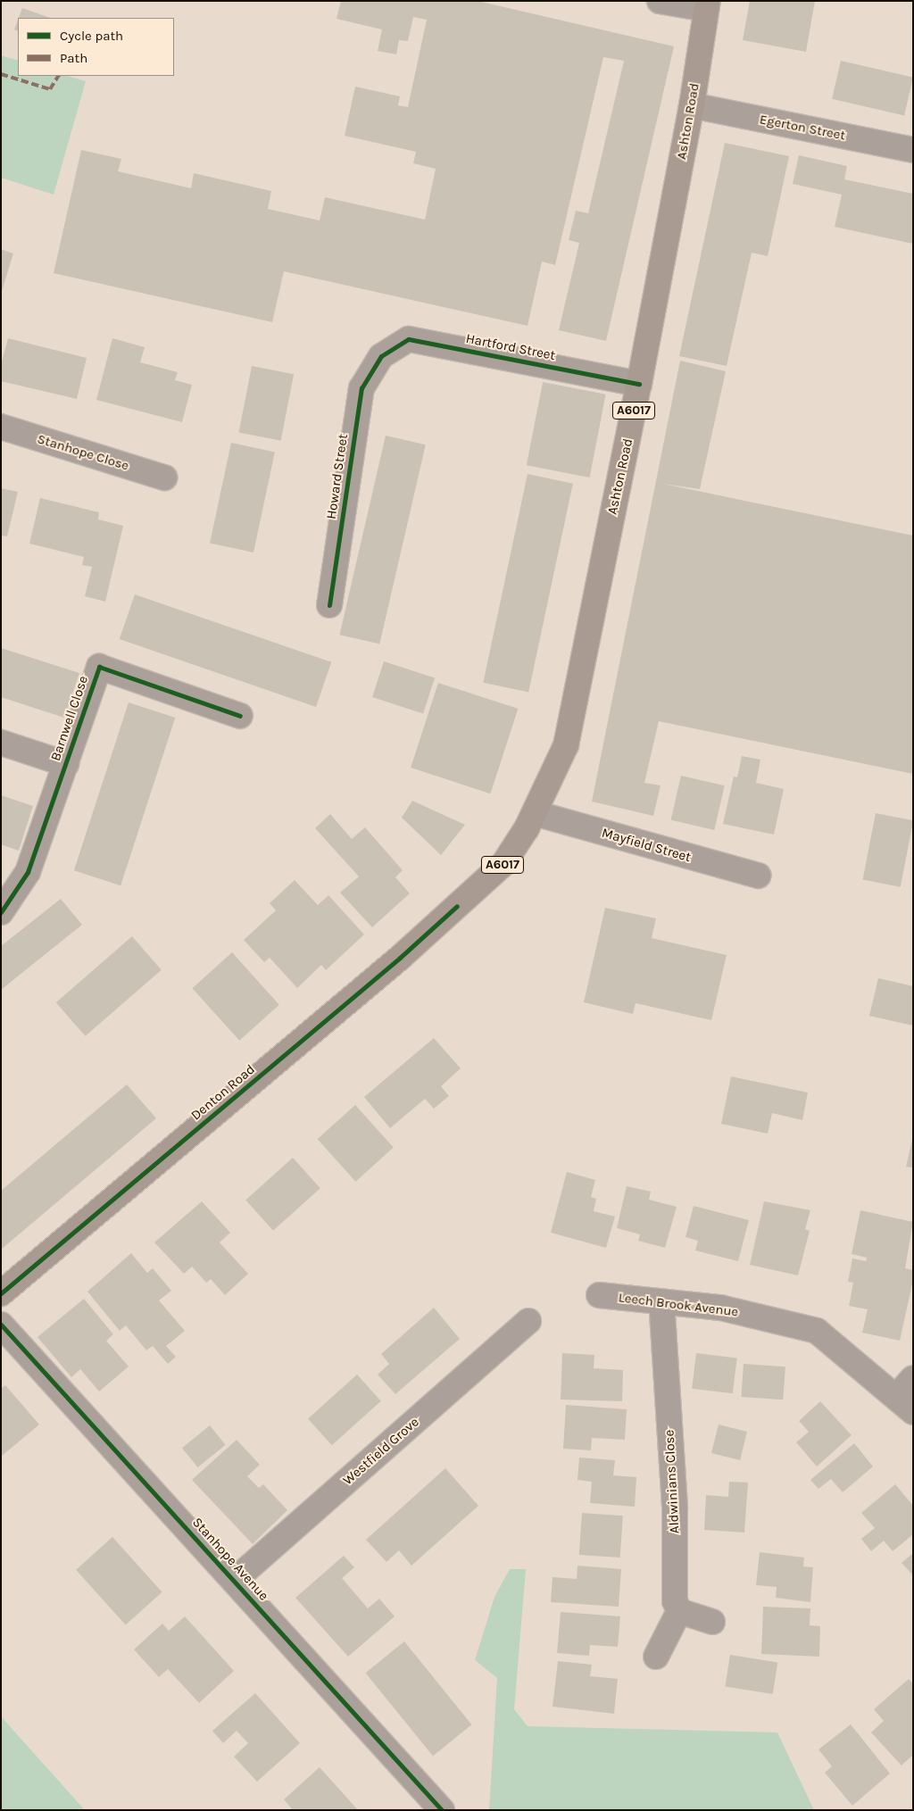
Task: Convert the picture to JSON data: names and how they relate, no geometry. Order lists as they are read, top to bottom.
{
  "streets": {
    "highway": ["Ashton Road", "A6017", "Denton Road"],
    "street": [
      "Egerton Street",
      "Hartford Street",
      "Stanhope Close",
      "Howard Street",
      "Barnwell Close",
      "Mayfield Street",
      "Leech Brook Avenue",
      "Westfield Grove",
      "Aldwinians Close",
      "Stanhope Avenue"
    ]
  },
  "crossings": [
    ["Ashton Road", "Egerton Street"],
    ["Ashton Road", "Hartford Street"],
    ["Ashton Road", "Mayfield Street"],
    ["Ashton Road", "Denton Road"],
    ["Hartford Street", "Howard Street"],
    ["Mayfield Street", "Denton Road"],
    ["Leech Brook Avenue", "Aldwinians Close"],
    ["Westfield Grove", "Stanhope Avenue"]
  ],
  "legend": ["Cycle path", "Path"]
}
